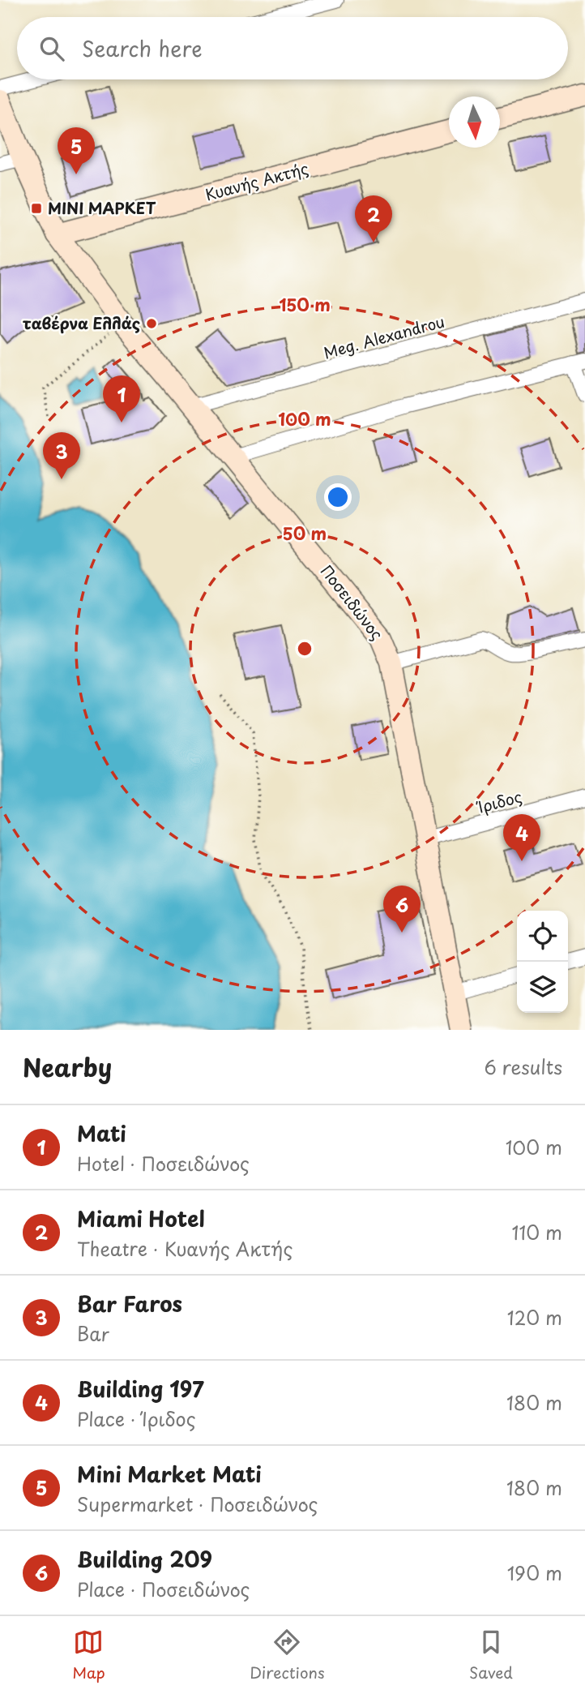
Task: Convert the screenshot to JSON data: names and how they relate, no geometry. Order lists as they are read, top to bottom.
{
  "streets": {
    "street": [
      "Κυανής Ακτής",
      "Meg. Alexandrou",
      "Ποσειδώνος",
      "Ίριδος"
    ]
  },
  "crossings": [
    ["Κυανής Ακτής", "Ποσειδώνος"],
    ["Meg. Alexandrou", "Ποσειδώνος"],
    ["Ποσειδώνος", "Ίριδος"]
  ],
  "places": {
    "transit": ["ΜΙΝΙ ΜΑΡΚΕΤ"],
    "other": ["ταβέρνα Ελλάς"]
  },
  "north": "bottom",
  "page": {
    "search": "Search here",
    "pins": [
      "5",
      "2",
      "1",
      "3",
      "4",
      "6"
    ],
    "heading": ["Nearby", "6 results"],
    "list": [
      {
        "mark": "1",
        "name": "Mati",
        "note": "Hotel · Ποσειδώνος",
        "value": "100 m"
      },
      {
        "mark": "2",
        "name": "Miami Hotel",
        "note": "Theatre · Κυανής Ακτής",
        "value": "110 m"
      },
      {
        "mark": "3",
        "name": "Bar Faros",
        "note": "Bar",
        "value": "120 m"
      },
      {
        "mark": "4",
        "name": "Building 197",
        "note": "Place · Ίριδος",
        "value": "180 m"
      },
      {
        "mark": "5",
        "name": "Mini Market Mati",
        "note": "Supermarket · Ποσειδώνος",
        "value": "180 m"
      },
      {
        "mark": "6",
        "name": "Building 209",
        "note": "Place · Ποσειδώνος",
        "value": "190 m"
      }
    ],
    "nav": ["Map", "Directions", "Saved"]
  },
  "rings": ["150 m", "100 m", "50 m"]
}
